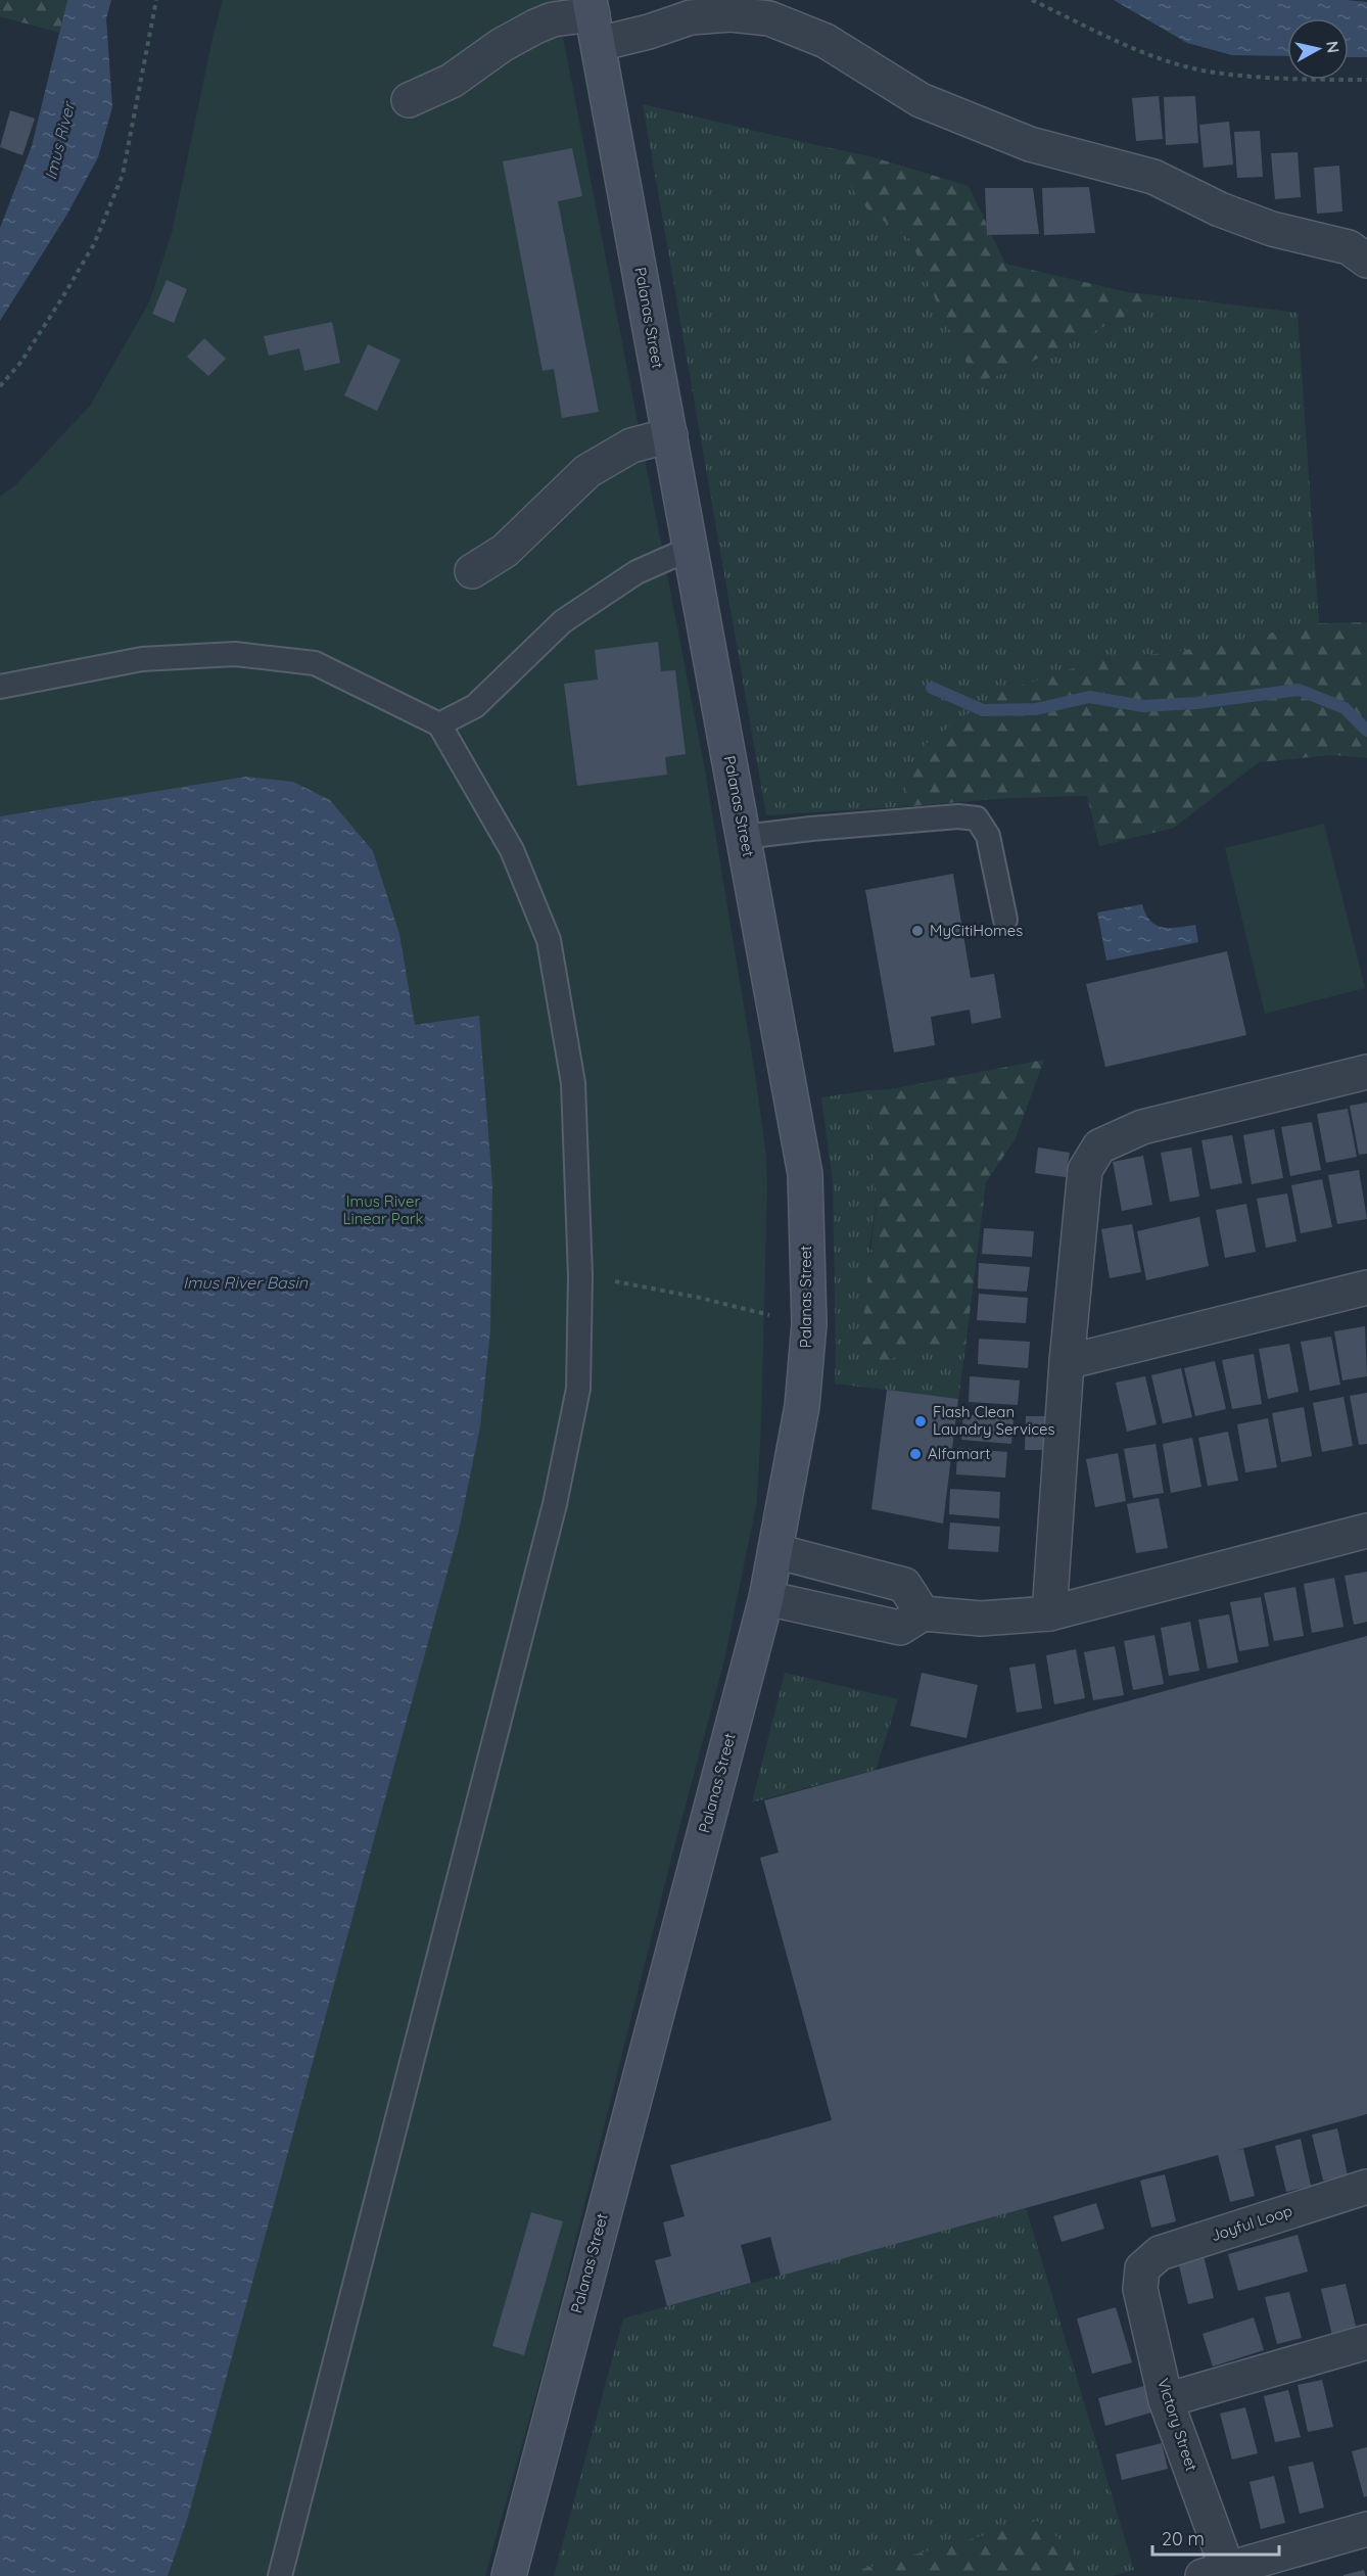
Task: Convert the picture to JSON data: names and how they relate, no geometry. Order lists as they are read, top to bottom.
{
  "streets": {
    "main road": ["Palanas Street"],
    "street": ["Joyful Loop", "Victory Street"]
  },
  "crossings": [
    ["Joyful Loop", "Victory Street"]
  ],
  "water": ["Imus River", "Imus River Basin"],
  "parks": ["Imus River Linear Park"],
  "places": ["MyCitiHomes", "Flash Clean Laundry Services", "Alfamart"],
  "scale_bar": "20 m",
  "north": "right"
}
